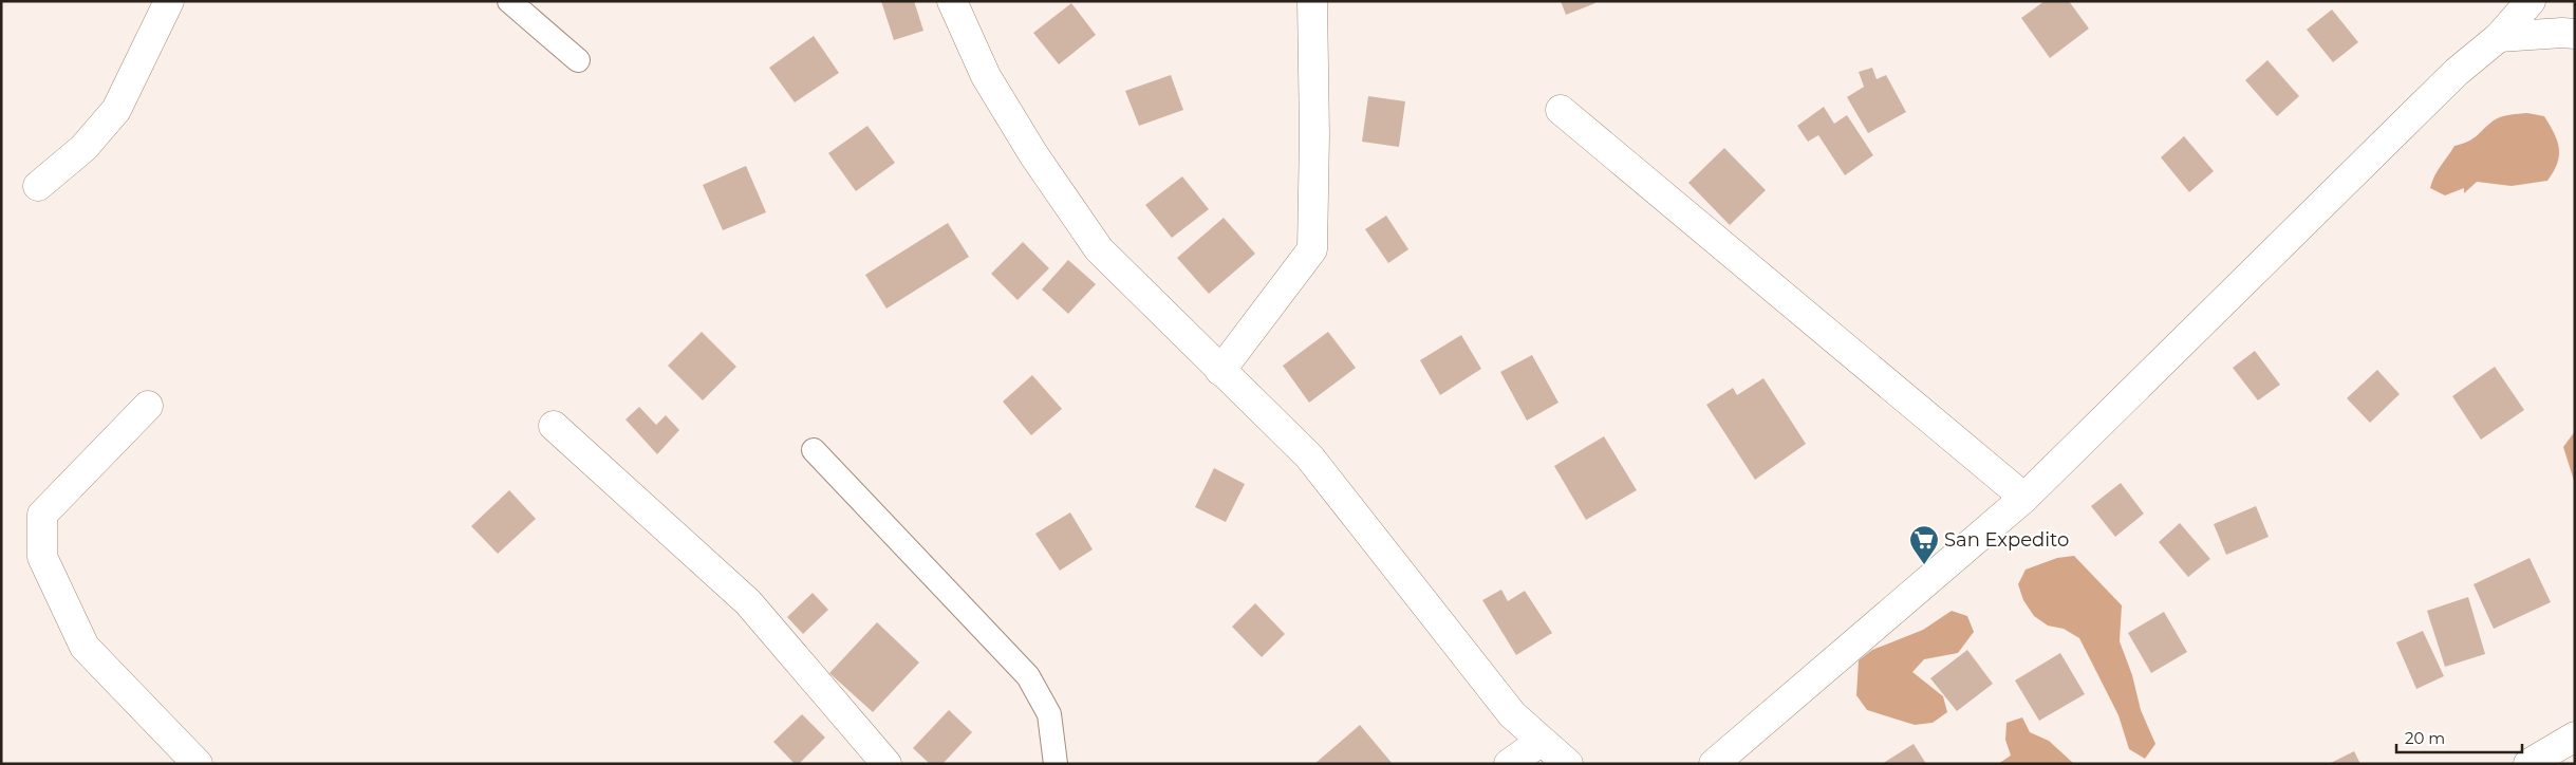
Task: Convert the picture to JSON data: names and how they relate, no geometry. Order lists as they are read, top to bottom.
{
  "places": {
    "supermarket": ["San Expedito"]
  },
  "scale_bar": "20 m"
}
